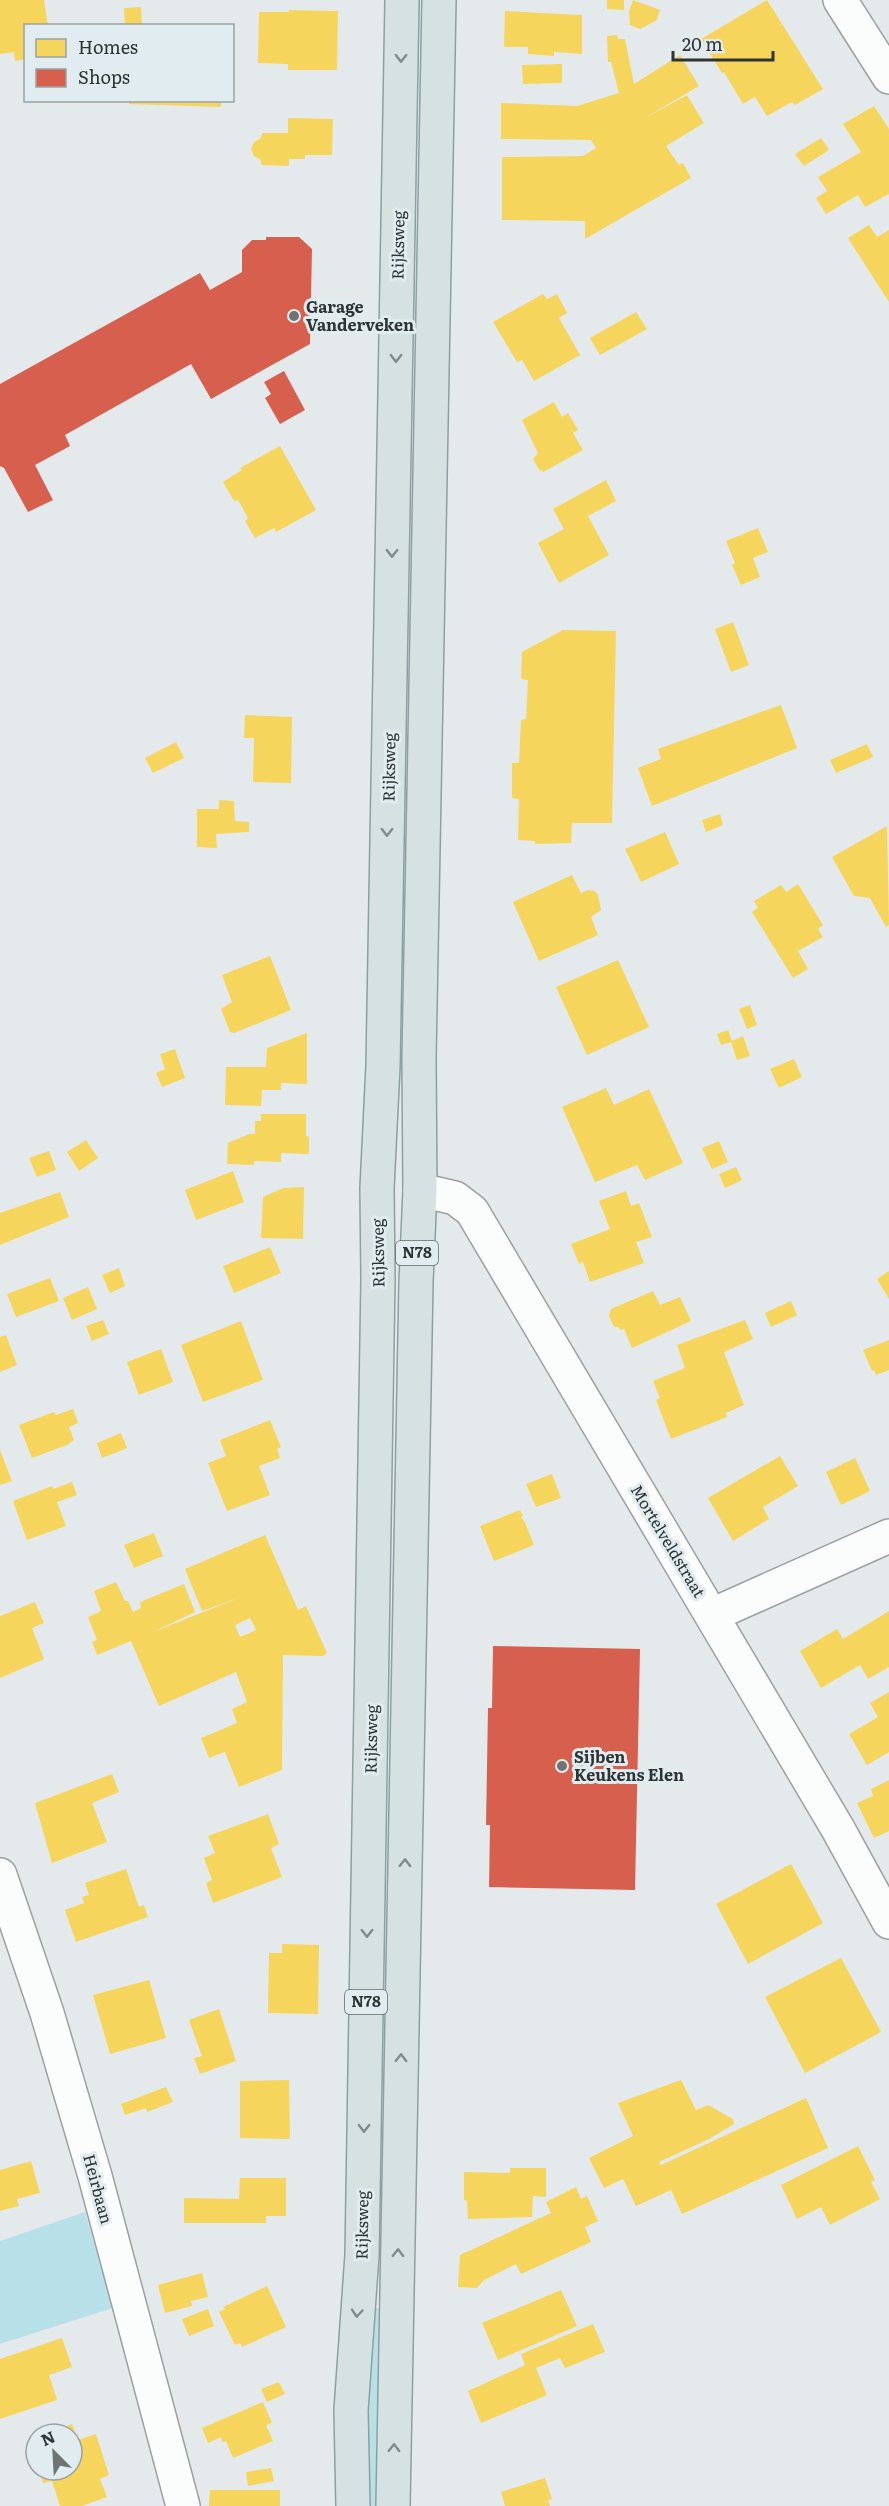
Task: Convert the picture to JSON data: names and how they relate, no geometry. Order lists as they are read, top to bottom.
{
  "streets": {
    "main road": ["Rijksweg", "N78"],
    "street": ["Mortelveldstraat", "Heirbaan"]
  },
  "crossings": [
    ["N78", "Mortelveldstraat"]
  ],
  "places": ["Garage Vanderveken", "Sijben Keukens Elen"],
  "legend": ["Homes", "Shops"],
  "scale_bar": "20 m",
  "north": "top left"
}
